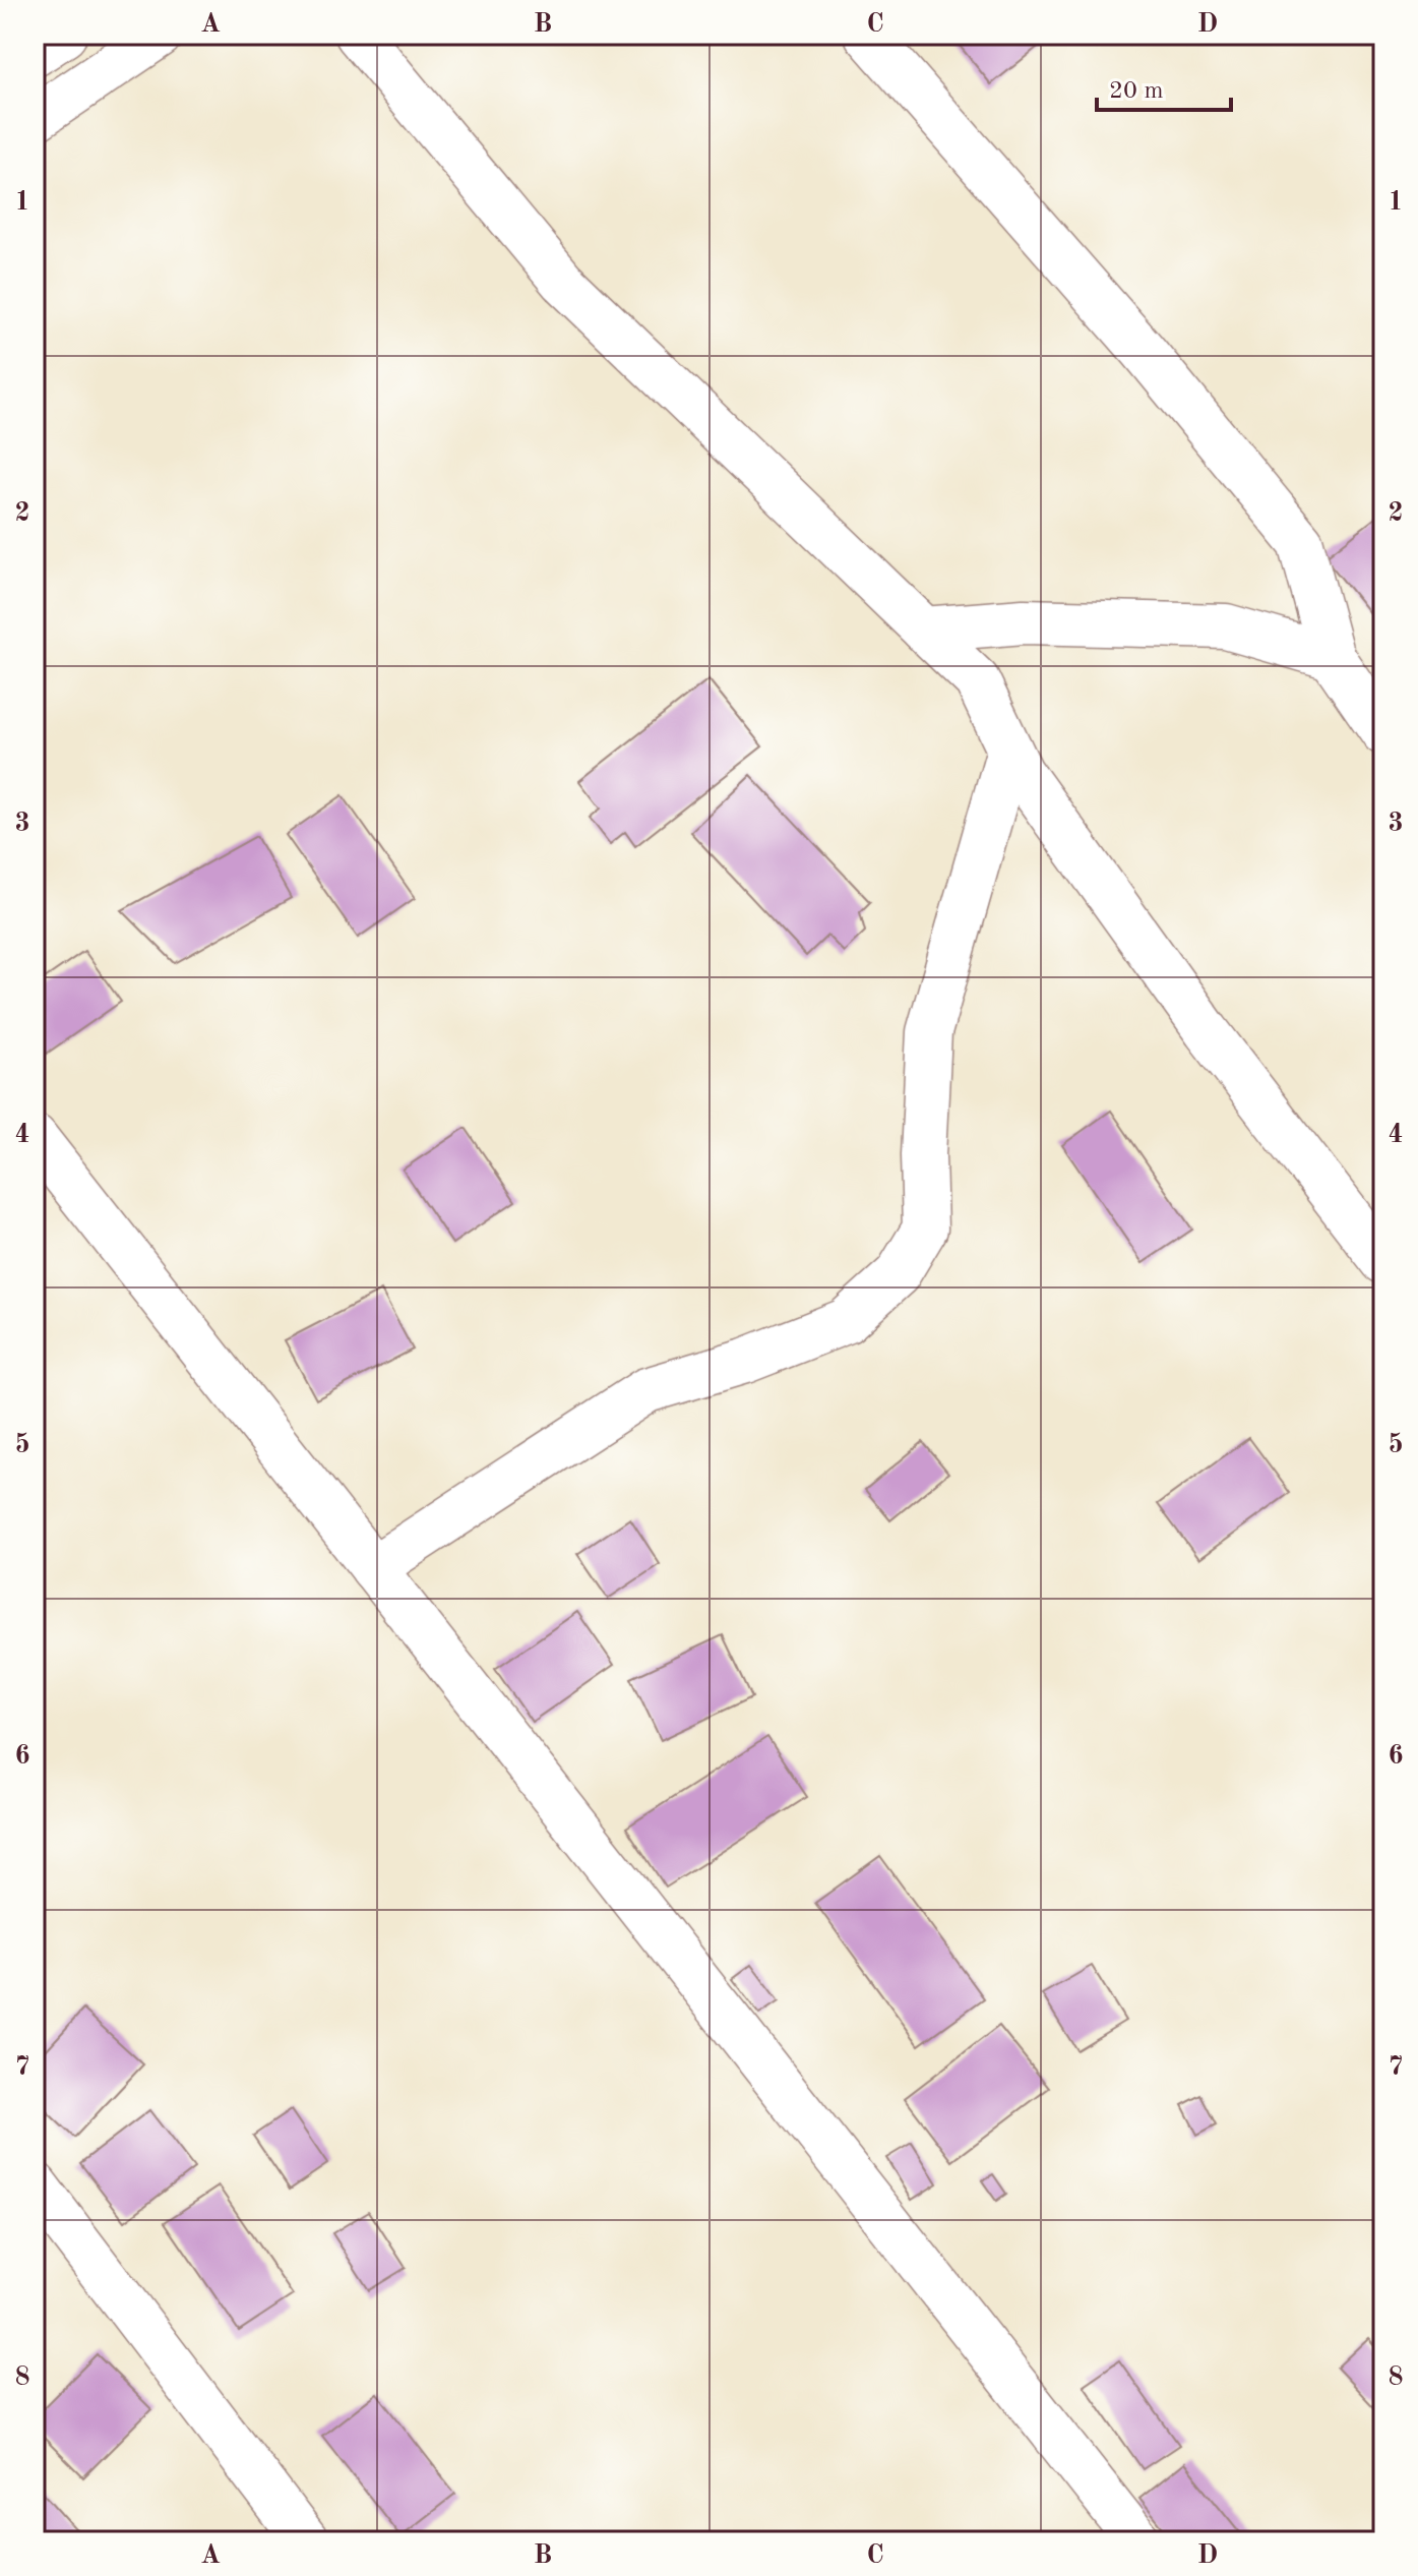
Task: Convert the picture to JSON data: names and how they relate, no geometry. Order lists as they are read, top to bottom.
{
  "scale_bar": "20 m",
  "grid": {
    "columns": [
      "A",
      "B",
      "C",
      "D"
    ],
    "rows": [
      "1",
      "2",
      "3",
      "4",
      "5",
      "6",
      "7",
      "8"
    ]
  }
}
